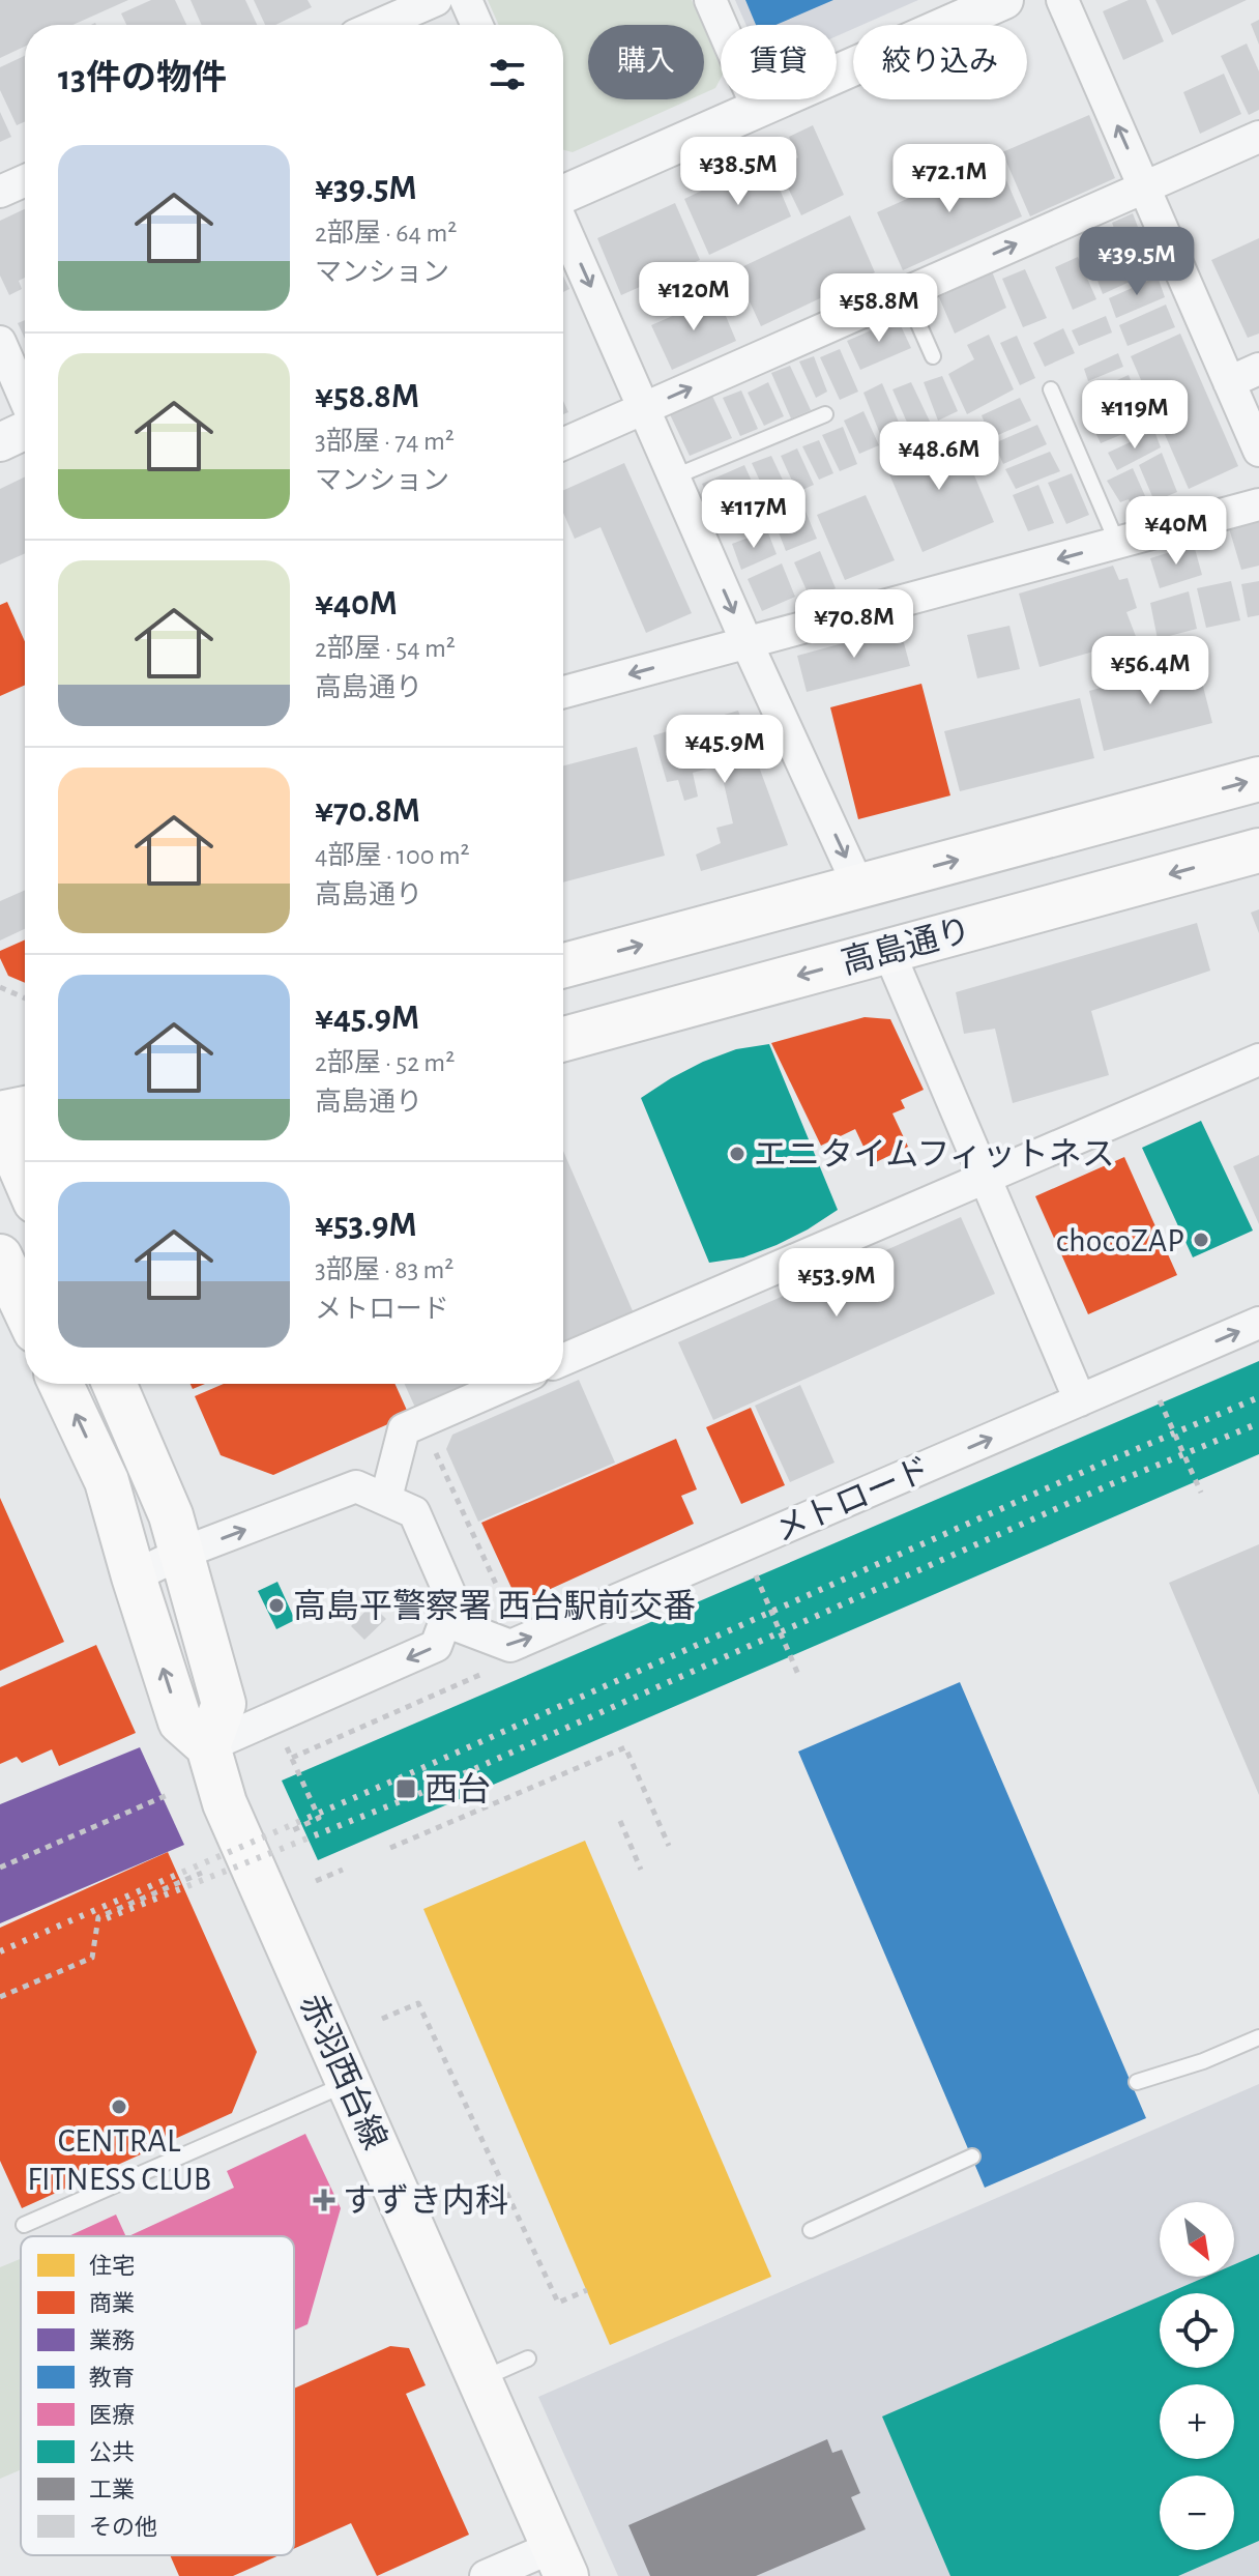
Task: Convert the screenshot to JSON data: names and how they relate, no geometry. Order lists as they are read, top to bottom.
{
  "streets": {
    "main road": ["高島通り", "赤羽西台線"],
    "street": ["メトロード"]
  },
  "places": {
    "other": [
      "エニタイムフィットネス",
      "chocoZAP",
      "高島平警察署 西台駅前交番",
      "CENTRAL FITNESS CLUB"
    ],
    "transit": ["西台"],
    "health": ["すずき内科"]
  },
  "legend": [
    "住宅",
    "商業",
    "業務",
    "教育",
    "医療",
    "公共",
    "工業",
    "その他"
  ],
  "north": "bottom right",
  "page": {
    "chip": ["購入", "賃貸", "絞り込み"],
    "heading": "13件の物件",
    "list": [
      {
        "name": "¥39.5M",
        "note": "2部屋 · 64 m² · マンション"
      },
      {
        "name": "¥58.8M",
        "note": "3部屋 · 74 m² · マンション"
      },
      {
        "name": "¥40M",
        "note": "2部屋 · 54 m² · 高島通り"
      },
      {
        "name": "¥70.8M",
        "note": "4部屋 · 100 m² · 高島通り"
      },
      {
        "name": "¥45.9M",
        "note": "2部屋 · 52 m² · 高島通り"
      },
      {
        "name": "¥53.9M",
        "note": "3部屋 · 83 m² · メトロード"
      }
    ],
    "price": [
      "¥38.5M",
      "¥72.1M",
      "¥39.5M",
      "¥120M",
      "¥58.8M",
      "¥119M",
      "¥48.6M",
      "¥117M",
      "¥40M",
      "¥70.8M",
      "¥56.4M",
      "¥45.9M",
      "¥53.9M"
    ],
    "map_buttons": ["+", "−"]
  }
}
